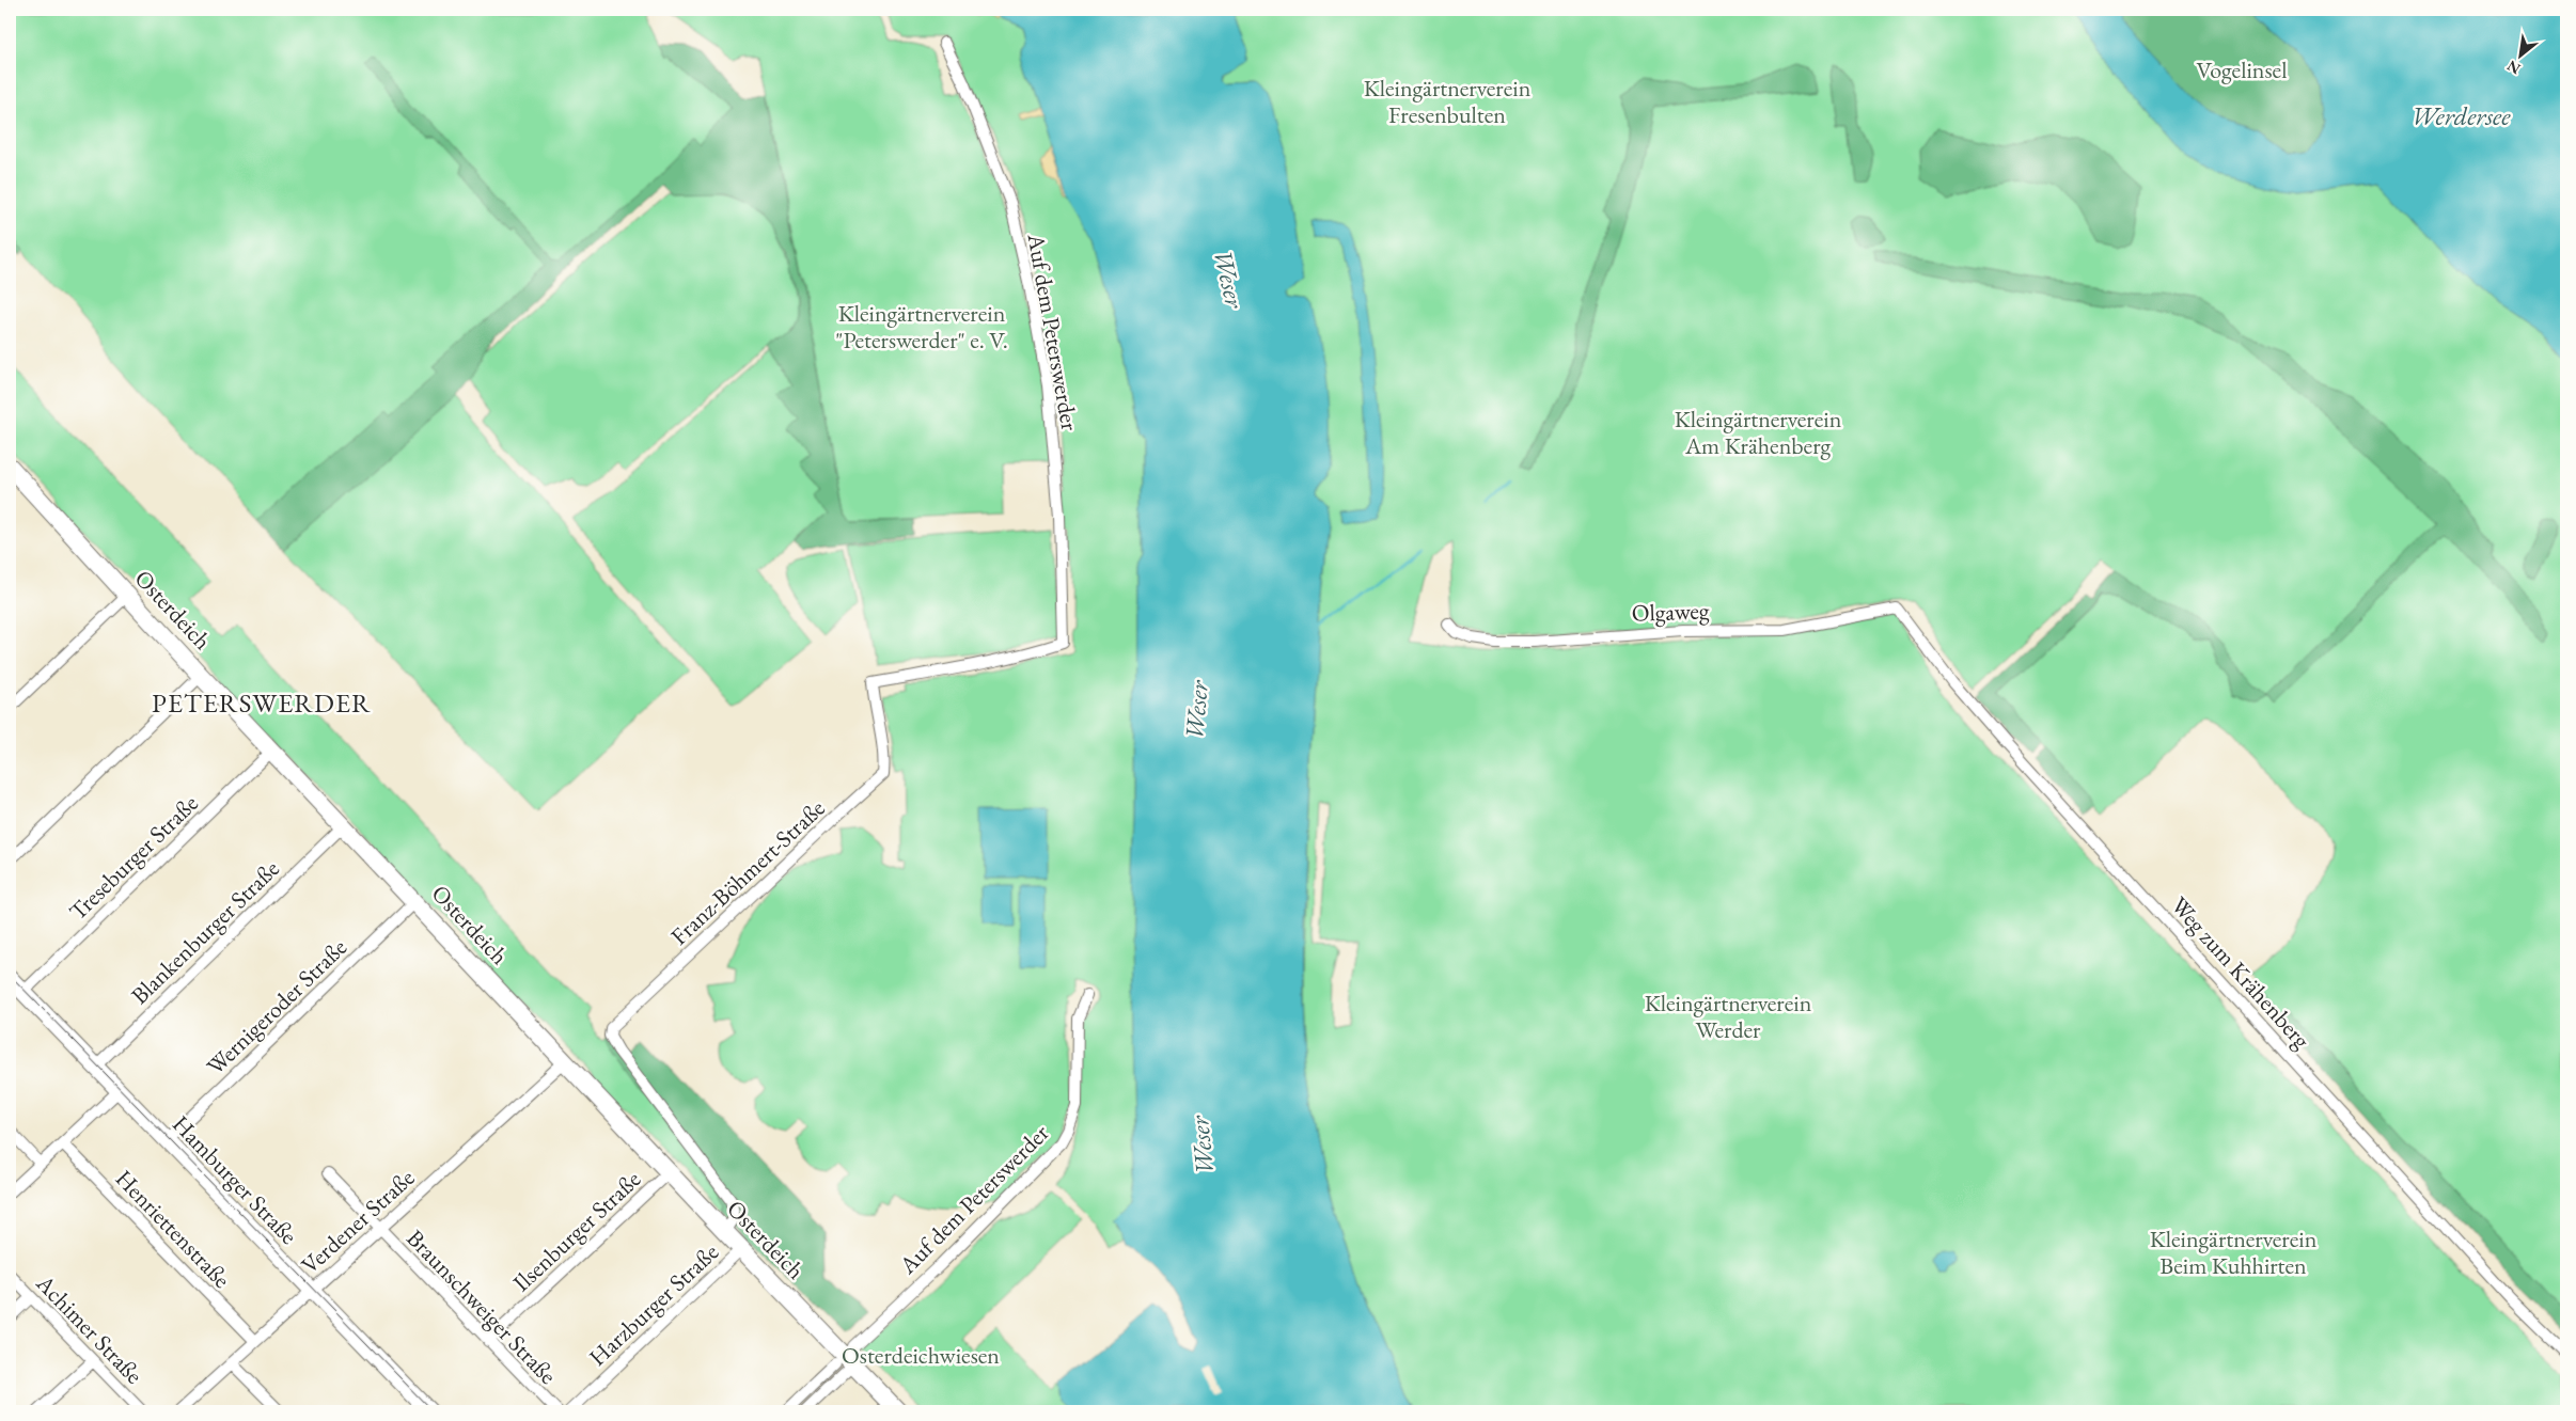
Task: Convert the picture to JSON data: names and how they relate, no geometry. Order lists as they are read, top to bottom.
{
  "streets": {
    "main road": ["Osterdeich"],
    "street": [
      "Auf dem Peterswerder",
      "Olgaweg",
      "Treseburger Straße",
      "Franz-Böhmert-Straße",
      "Blankenburger Straße",
      "Weg zum Krähenberg",
      "Wernigeroder Straße",
      "Hamburger Straße",
      "Verdener Straße",
      "Henriettenstraße",
      "Ilsenburger Straße",
      "Harzburger Straße",
      "Braunschweiger Straße",
      "Achimer Straße"
    ]
  },
  "crossings": [
    ["Auf dem Peterswerder", "Franz-Böhmert-Straße"],
    ["Osterdeich", "Treseburger Straße"],
    ["Osterdeich", "Franz-Böhmert-Straße"],
    ["Osterdeich", "Blankenburger Straße"],
    ["Osterdeich", "Wernigeroder Straße"],
    ["Osterdeich", "Verdener Straße"],
    ["Osterdeich", "Ilsenburger Straße"],
    ["Osterdeich", "Harzburger Straße"],
    ["Olgaweg", "Weg zum Krähenberg"],
    ["Treseburger Straße", "Hamburger Straße"],
    ["Blankenburger Straße", "Hamburger Straße"],
    ["Wernigeroder Straße", "Hamburger Straße"],
    ["Hamburger Straße", "Verdener Straße"],
    ["Verdener Straße", "Henriettenstraße"],
    ["Verdener Straße", "Braunschweiger Straße"],
    ["Ilsenburger Straße", "Braunschweiger Straße"]
  ],
  "districts": ["PETERSWERDER"],
  "water": ["Werdersee", "Weser"],
  "parks": [
    "Vogelinsel",
    "Kleingärtnerverein Fresenbulten",
    "Kleingärtnerverein \"Peterswerder\" e. V.",
    "Kleingärtnerverein Am Krähenberg",
    "Kleingärtnerverein Werder",
    "Kleingärtnerverein Beim Kuhhirten",
    "Osterdeichwiesen"
  ],
  "north": "bottom left"
}
